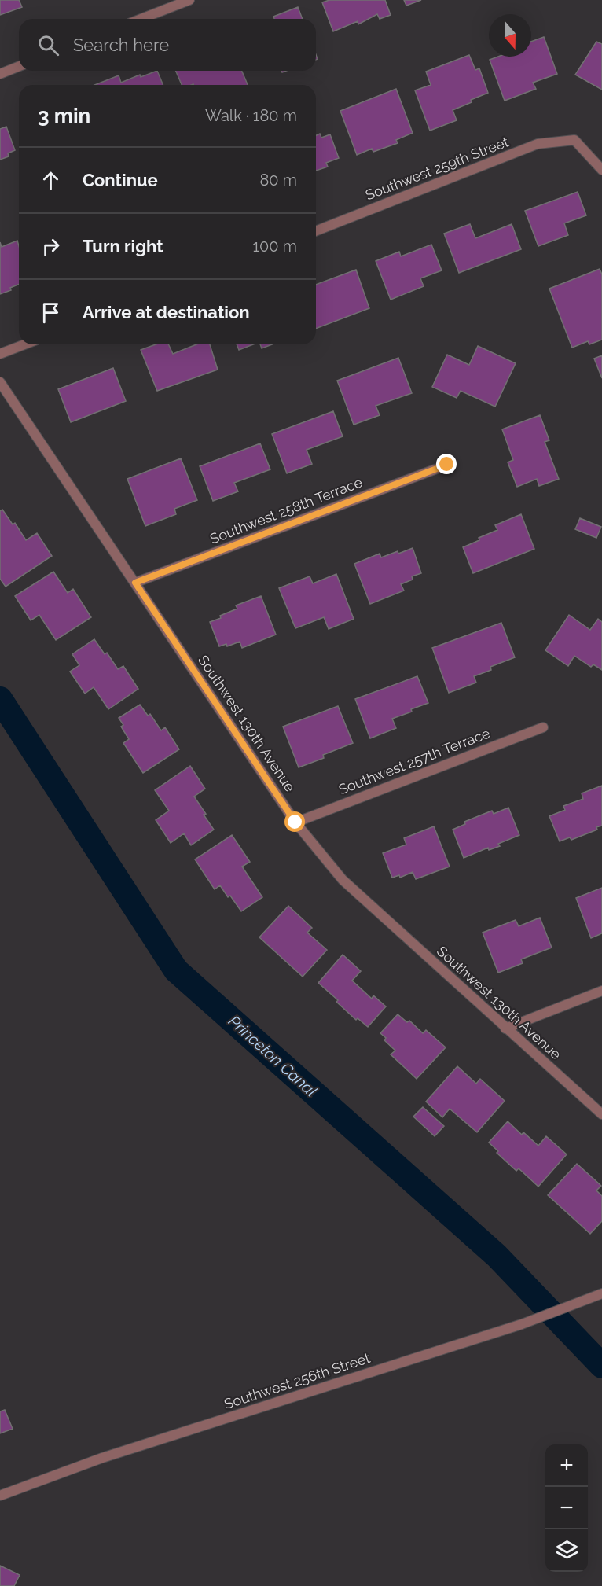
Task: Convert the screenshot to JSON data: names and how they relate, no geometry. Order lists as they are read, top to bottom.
{
  "streets": {
    "street": [
      "Southwest 259th Street",
      "Southwest 258th Terrace",
      "Southwest 130th Avenue",
      "Southwest 257th Terrace",
      "Southwest 256th Street"
    ]
  },
  "crossings": [
    ["Southwest 258th Terrace", "Southwest 130th Avenue"],
    ["Southwest 130th Avenue", "Southwest 257th Terrace"]
  ],
  "water": ["Princeton Canal"],
  "north": "bottom",
  "page": {
    "search": "Search here",
    "heading": ["3 min", "Walk · 180 m"],
    "list": [
      ["Continue", "80 m"],
      ["Turn right", "100 m"],
      "Arrive at destination"
    ],
    "map_buttons": ["+", "−"]
  }
}
